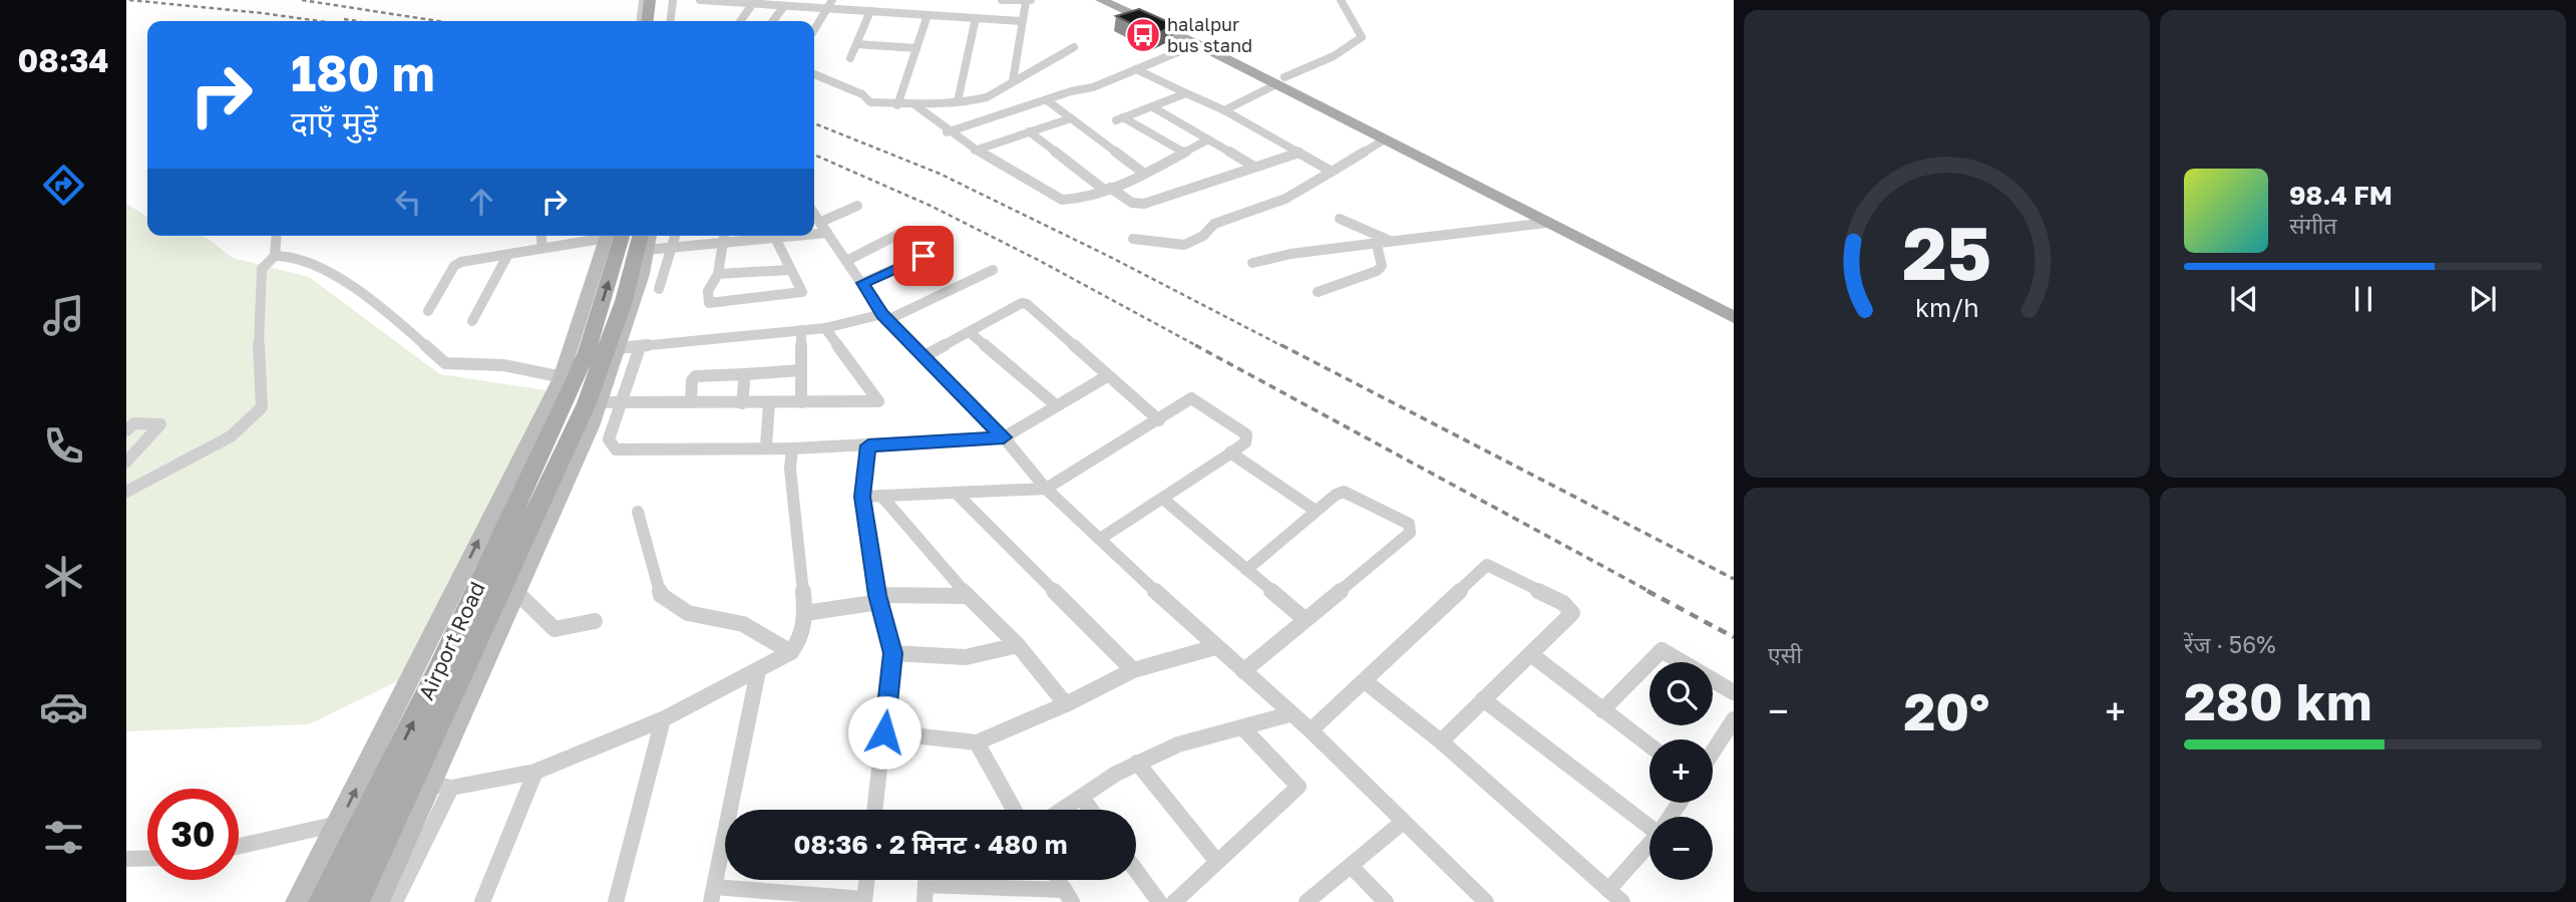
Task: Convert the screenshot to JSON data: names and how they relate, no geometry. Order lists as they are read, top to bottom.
{
  "streets": {
    "main road": ["Airport Road"]
  },
  "places": {
    "bus stop": ["halalpur bus stand"]
  },
  "page": {
    "tabs": "08:34",
    "turn": ["180 m", "दाएँ मुड़ें"],
    "song": ["98.4 FM", "संगीत"],
    "tile": [
      "एसी",
      ["रेंज · 56%", "280 km"]
    ],
    "map_buttons": ["+", "−"],
    "heat": ["−", "20°", "+"],
    "limit": "30",
    "trip": "08:36 · 2 मिनट · 480 m",
    "gauge": ["25", "km/h"]
  }
}
